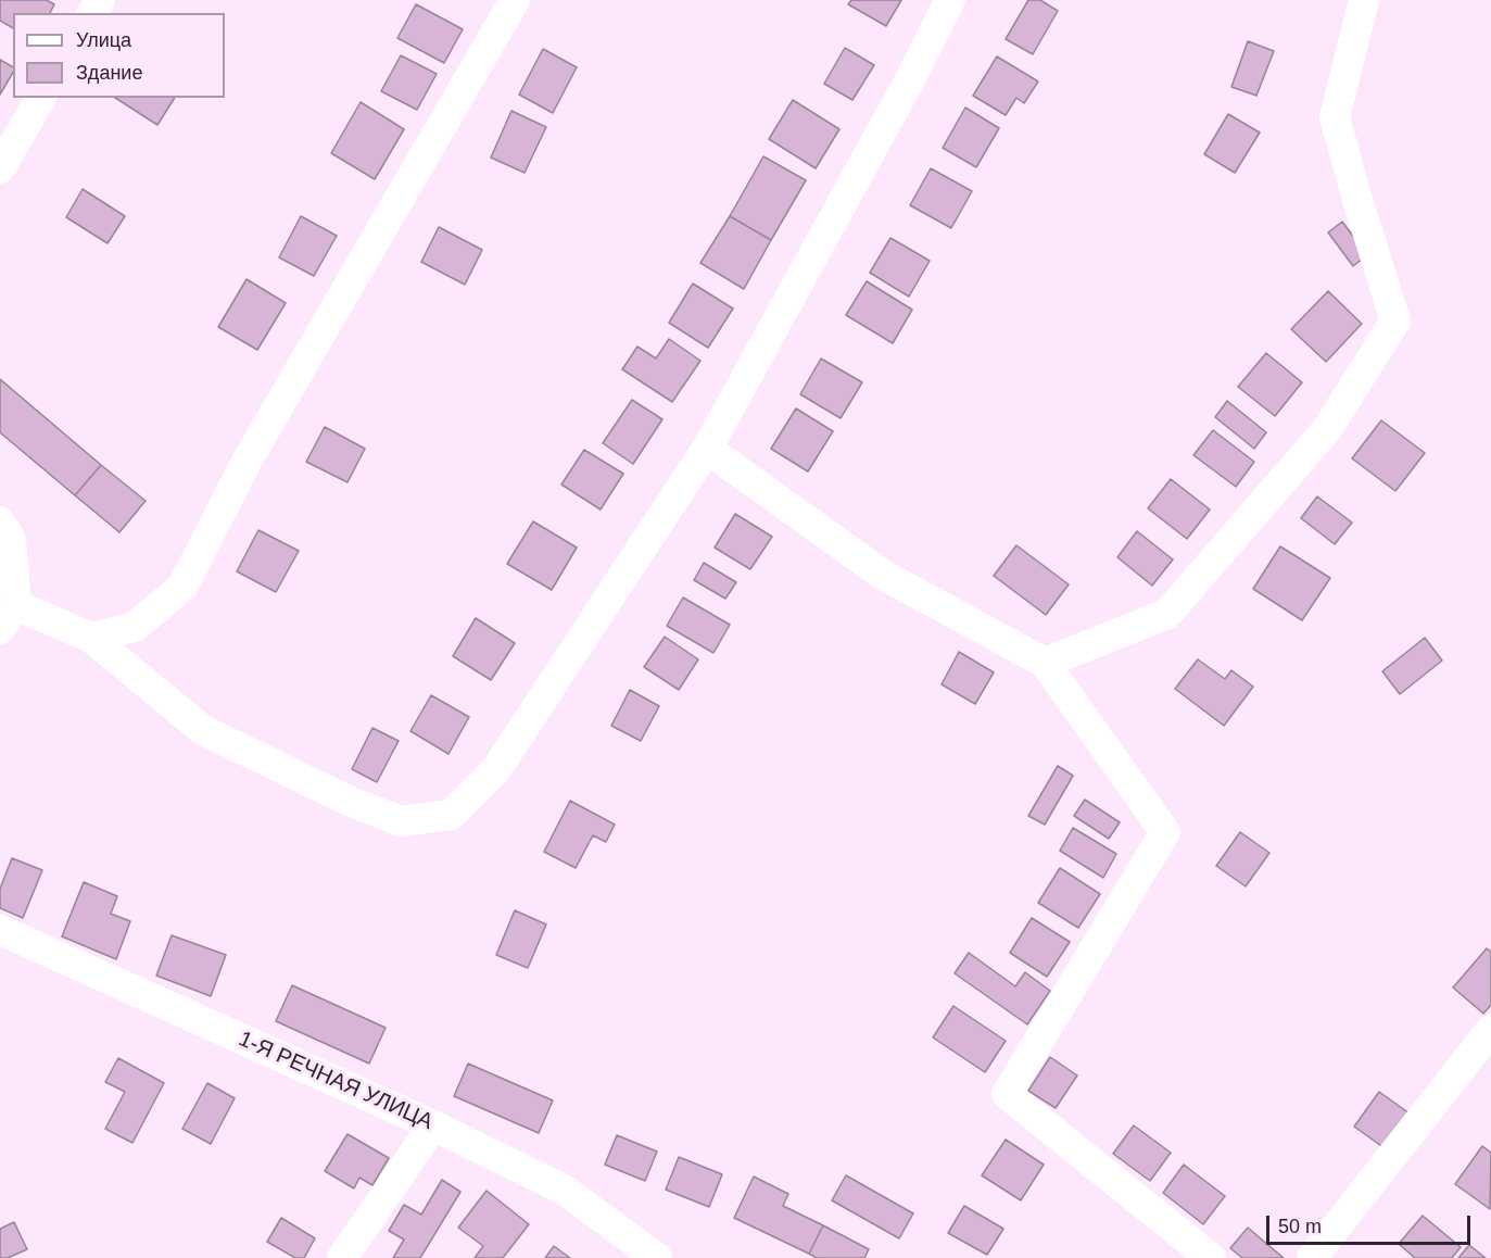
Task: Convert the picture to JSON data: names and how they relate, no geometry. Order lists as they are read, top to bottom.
{
  "streets": {
    "street": ["1-Я РЕЧНАЯ УЛИЦА"]
  },
  "legend": ["Улица", "Здание"],
  "scale_bar": "50 m"
}
